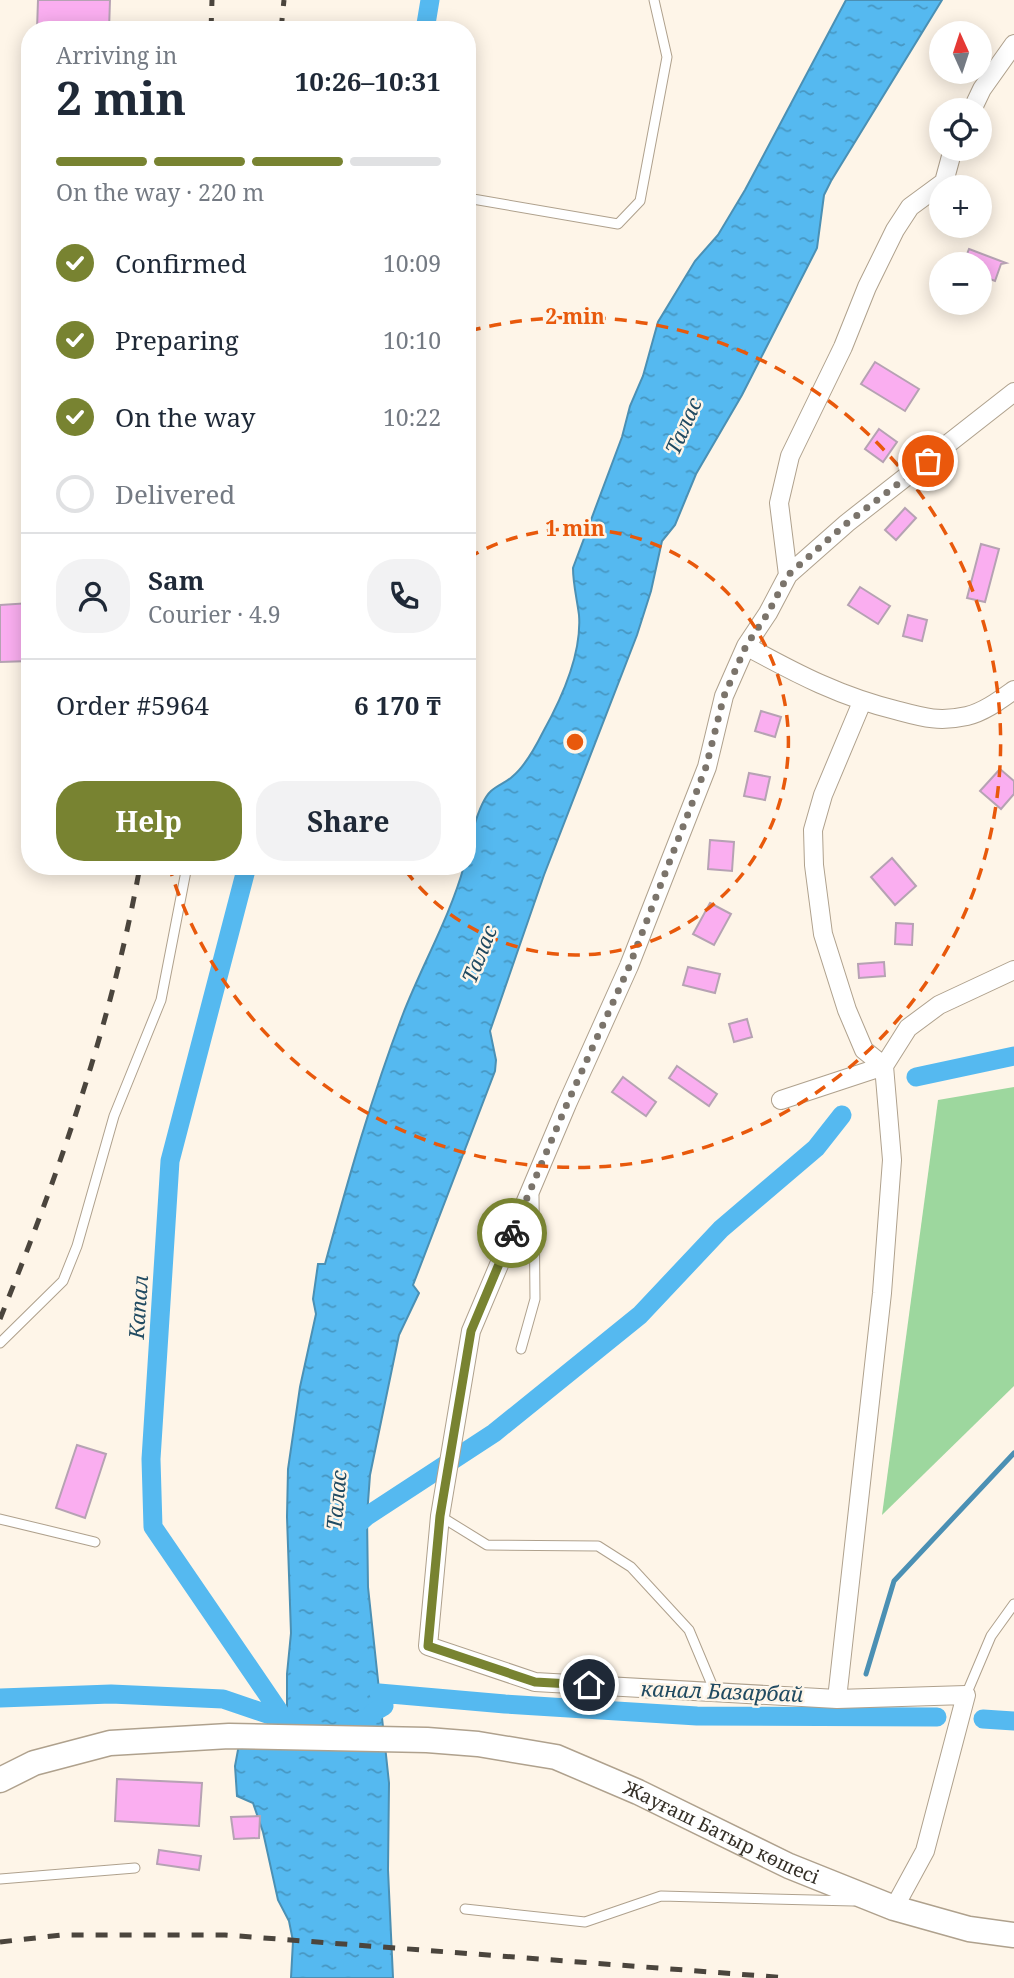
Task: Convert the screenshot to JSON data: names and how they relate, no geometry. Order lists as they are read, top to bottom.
{
  "streets": {
    "main road": ["Жауғаш Батыр көшесі"]
  },
  "water": ["Талас", "Капал", "канал Базарбай"],
  "north": "top",
  "page": {
    "map_buttons": ["+", "−"],
    "heading": ["2 min", "Arriving in", "10:26–10:31"],
    "panel": [
      "Sam",
      "Courier · 4.9",
      "Order #5964",
      "6 170 ₸"
    ],
    "bar": "On the way · 220 m",
    "list": [
      ["Confirmed", "10:09"],
      ["Preparing", "10:10"],
      ["On the way", "10:22"],
      "Delivered"
    ],
    "buttons": ["Help", "Share"]
  },
  "rings": ["2 min", "1 min"]
}
